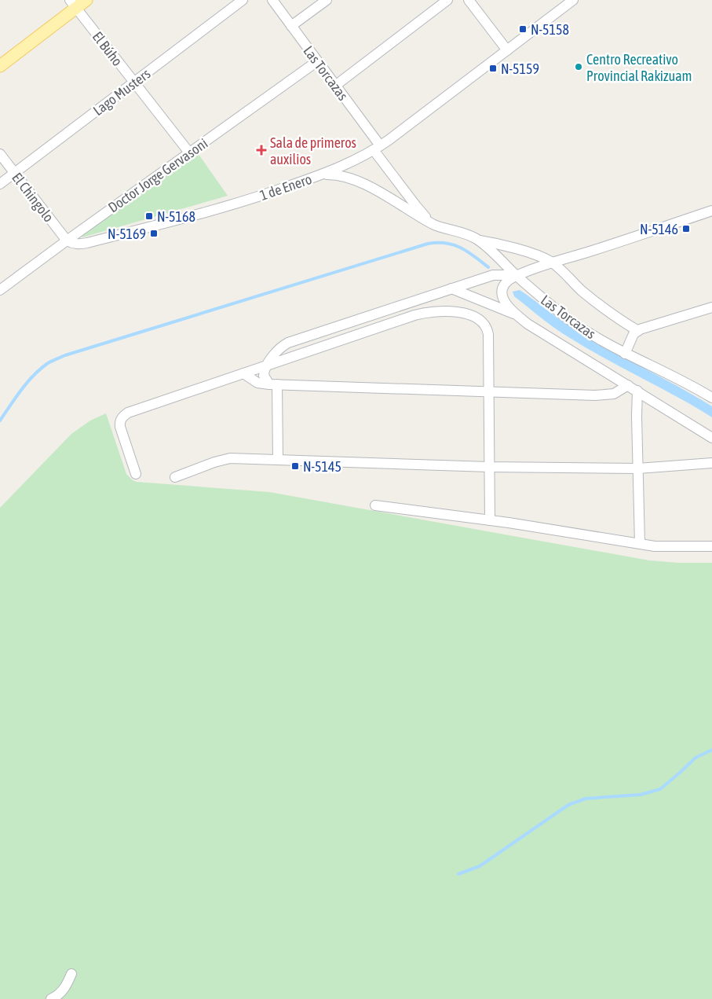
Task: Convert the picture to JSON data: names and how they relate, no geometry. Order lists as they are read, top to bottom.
{
  "streets": {
    "street": [
      "El Búho",
      "Las Torcazas",
      "Lago Musters",
      "Doctor Jorge Gervasoni",
      "1 de Enero",
      "El Chingolo"
    ]
  },
  "crossings": [
    ["El Búho", "Lago Musters"],
    ["El Búho", "Doctor Jorge Gervasoni"],
    ["Las Torcazas", "Doctor Jorge Gervasoni"],
    ["Las Torcazas", "1 de Enero"],
    ["Lago Musters", "El Chingolo"],
    ["Doctor Jorge Gervasoni", "1 de Enero"],
    ["Doctor Jorge Gervasoni", "El Chingolo"],
    ["1 de Enero", "El Chingolo"]
  ],
  "places": {
    "transit": [
      "N-5158",
      "N-5159",
      "N-5168",
      "N-5146",
      "N-5169",
      "N-5145"
    ],
    "other": ["Centro Recreativo Provincial Rakizuam"],
    "health": ["Sala de primeros auxilios"]
  }
}
